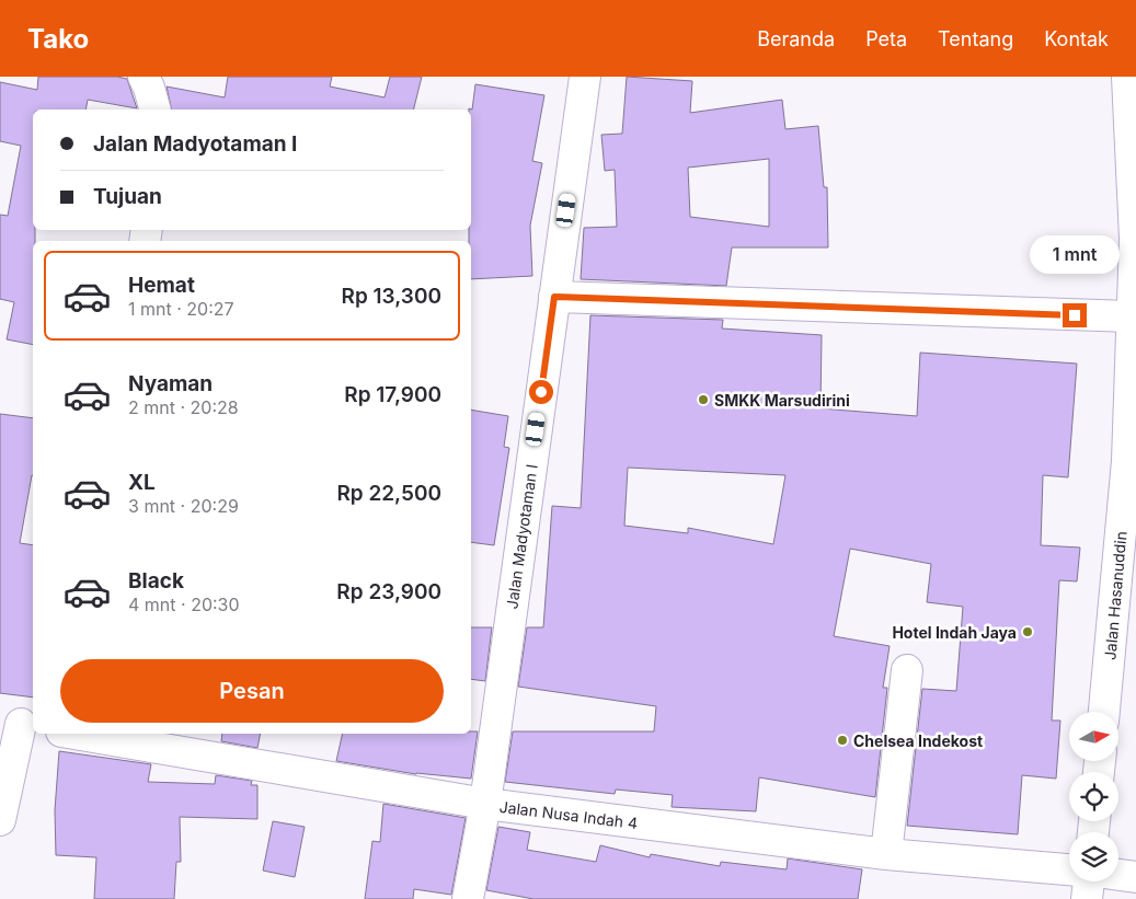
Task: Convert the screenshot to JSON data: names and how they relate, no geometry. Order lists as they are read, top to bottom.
{
  "streets": {
    "street": ["Jalan Madyotaman I", "Jalan Hasanuddin", "Jalan Nusa Indah 4"]
  },
  "crossings": [
    ["Jalan Madyotaman I", "Jalan Nusa Indah 4"]
  ],
  "places": ["SMKK Marsudirini", "Hotel Indah Jaya", "Chelsea Indekost"],
  "north": "right",
  "page": {
    "header": "Tako",
    "nav": [
      "Beranda",
      "Peta",
      "Tentang",
      "Kontak"
    ],
    "banner": ["Jalan Madyotaman I", "Tujuan"],
    "bubble": "1 mnt",
    "list": [
      {
        "name": "Hemat",
        "note": "1 mnt · 20:27",
        "value": "Rp 13,300"
      },
      {
        "name": "Nyaman",
        "note": "2 mnt · 20:28",
        "value": "Rp 17,900"
      },
      {
        "name": "XL",
        "note": "3 mnt · 20:29",
        "value": "Rp 22,500"
      },
      {
        "name": "Black",
        "note": "4 mnt · 20:30",
        "value": "Rp 23,900"
      }
    ],
    "buttons": "Pesan"
  }
}
